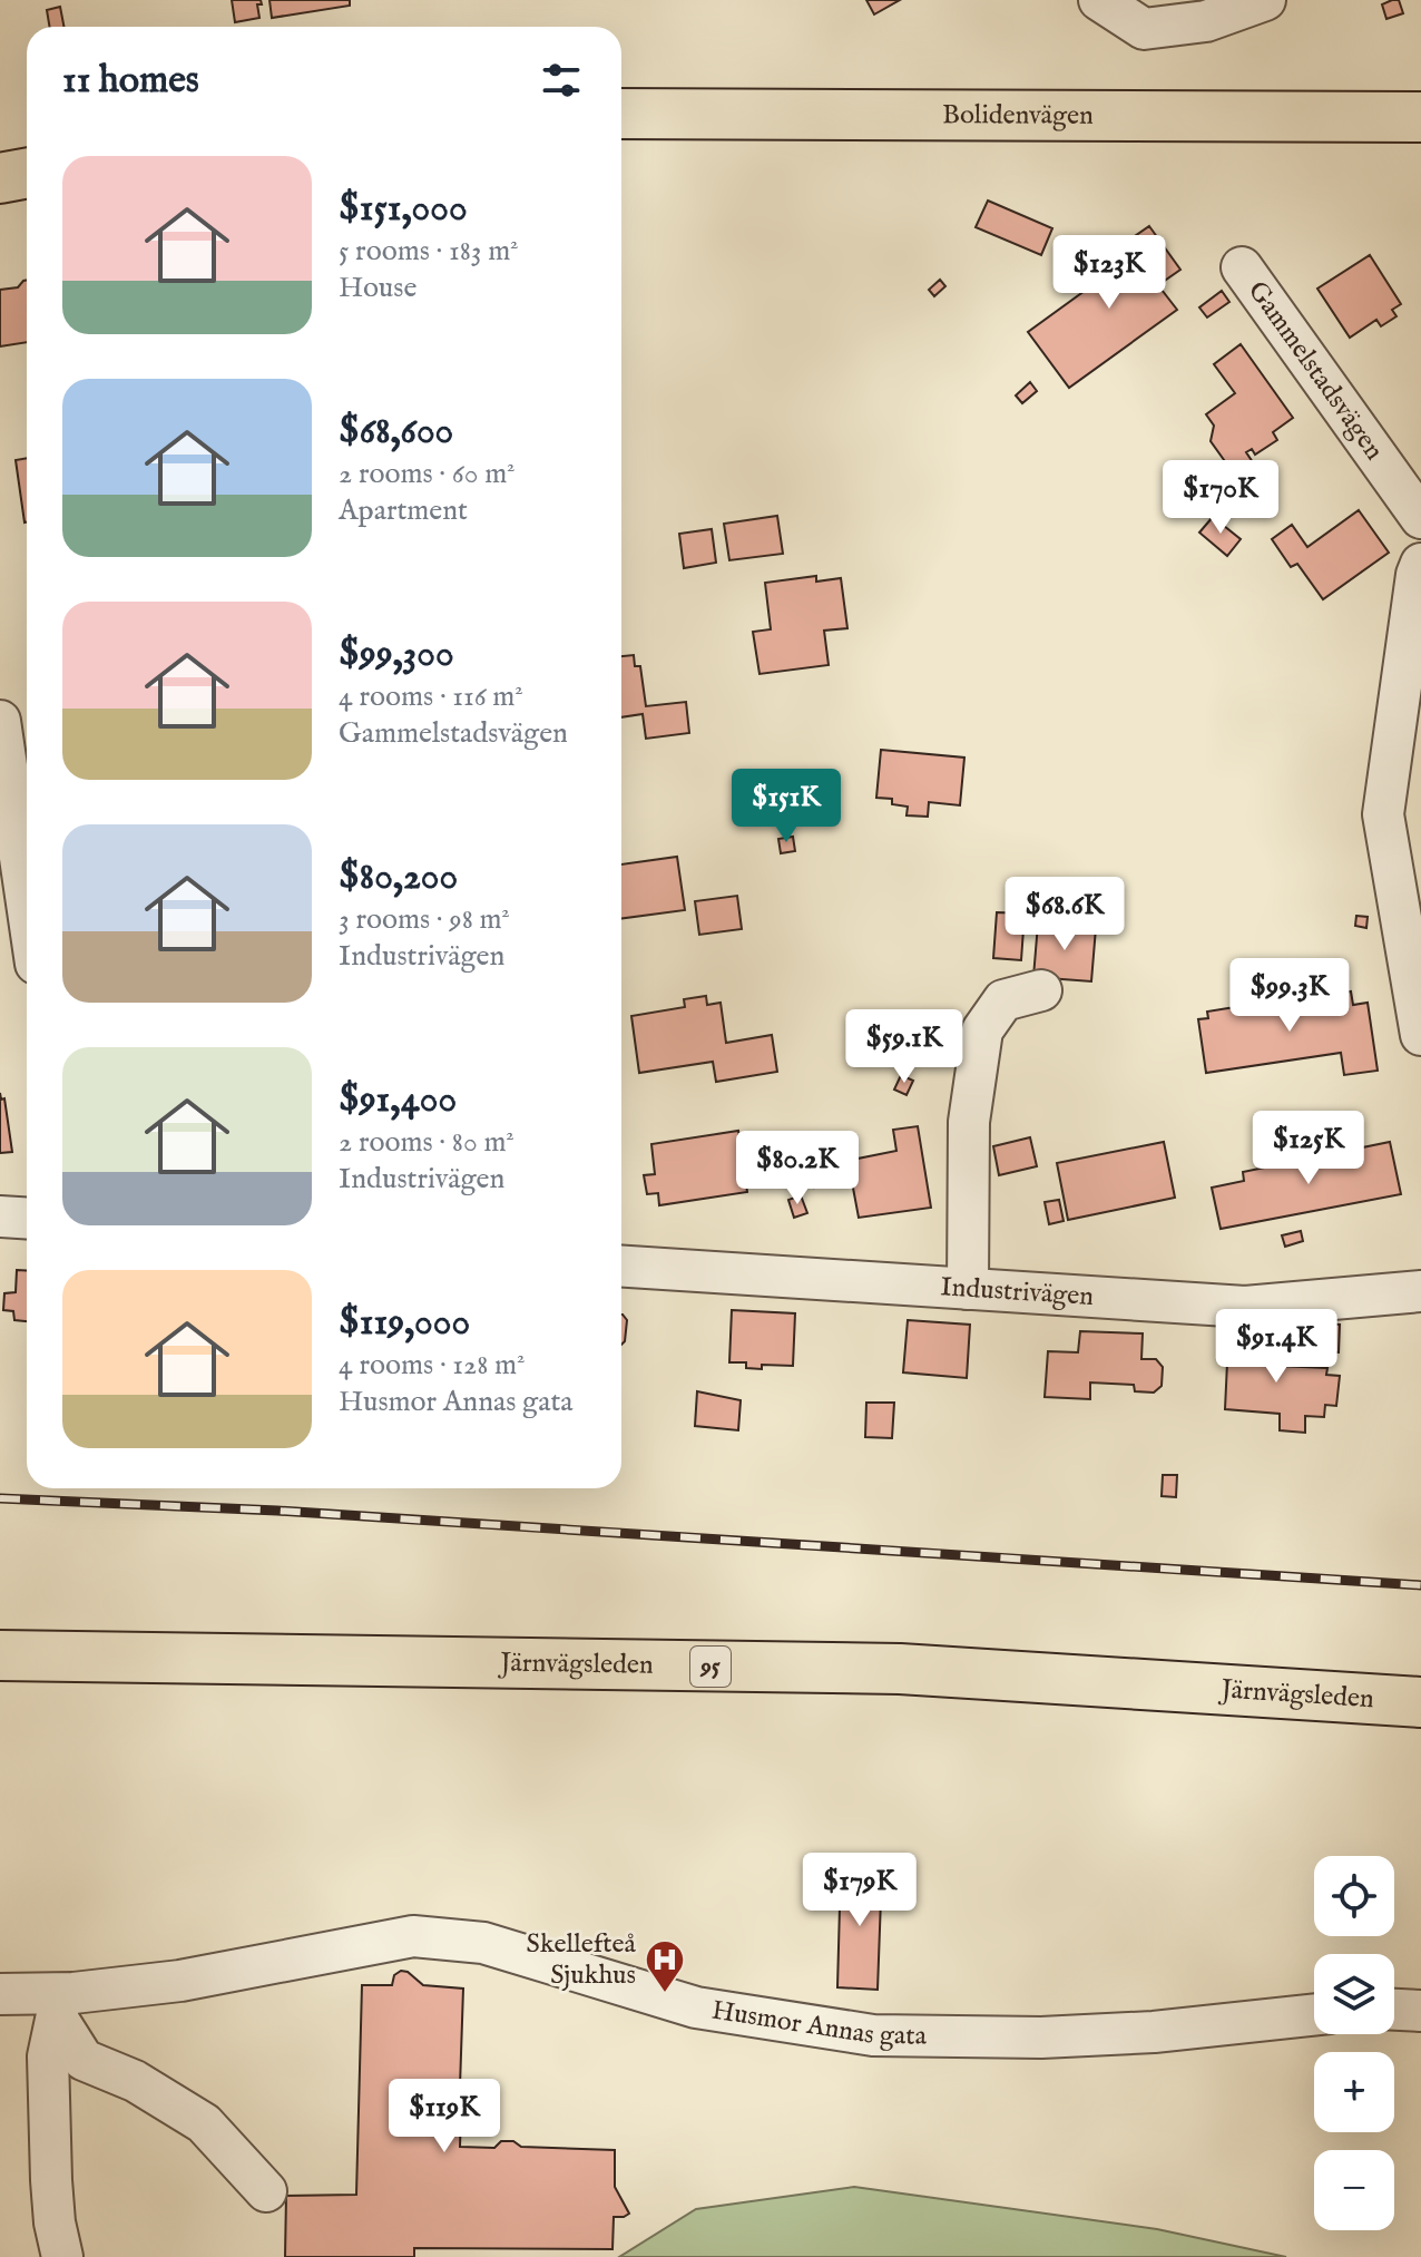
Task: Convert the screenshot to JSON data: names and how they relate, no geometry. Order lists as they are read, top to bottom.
{
  "streets": {
    "main road": ["Bolidenvägen", "Järnvägsleden", "95"],
    "street": ["Gammelstadsvägen", "Industrivägen", "Husmor Annas gata"]
  },
  "places": {
    "hospital": ["Skellefteå Sjukhus"]
  },
  "page": {
    "heading": "11 homes",
    "list": [
      {
        "name": "$151,000",
        "note": "5 rooms · 183 m² · House"
      },
      {
        "name": "$68,600",
        "note": "2 rooms · 60 m² · Apartment"
      },
      {
        "name": "$99,300",
        "note": "4 rooms · 116 m² · Gammelstadsvägen"
      },
      {
        "name": "$80,200",
        "note": "3 rooms · 98 m² · Industrivägen"
      },
      {
        "name": "$91,400",
        "note": "2 rooms · 80 m² · Industrivägen"
      },
      {
        "name": "$119,000",
        "note": "4 rooms · 128 m² · Husmor Annas gata"
      }
    ],
    "price": [
      "$123K",
      "$170K",
      "$151K",
      "$68.6K",
      "$99.3K",
      "$59.1K",
      "$125K",
      "$80.2K",
      "$91.4K",
      "$179K",
      "$119K"
    ],
    "map_buttons": ["+", "−"]
  }
}
